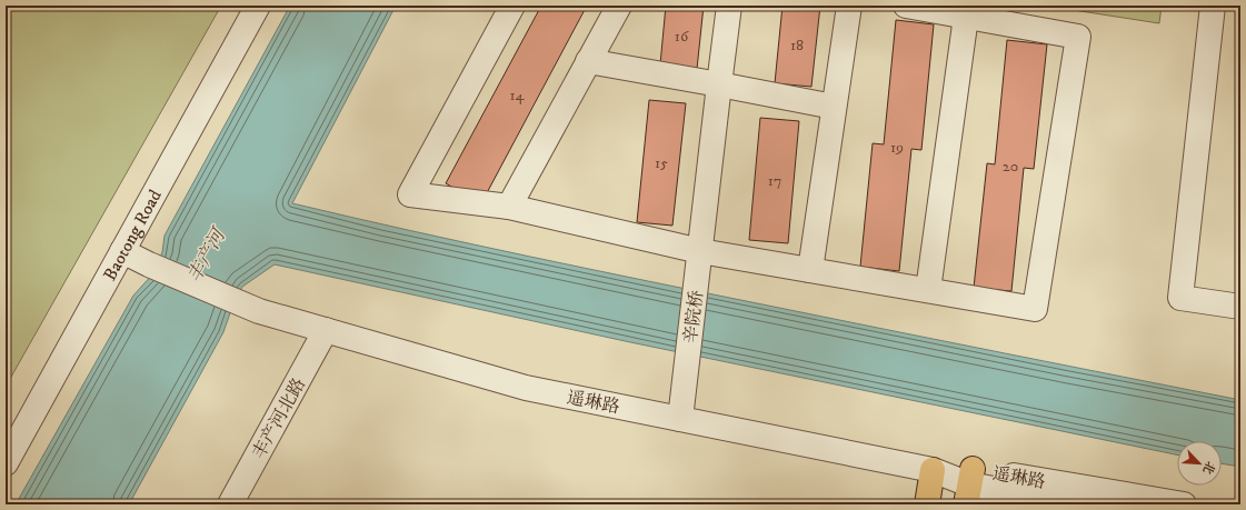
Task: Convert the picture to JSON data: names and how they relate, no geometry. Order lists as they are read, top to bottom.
{
  "streets": {
    "street": [
      "Baotong Road",
      "辛院桥",
      "遥琳路",
      "丰产河北路"
    ]
  },
  "crossings": [
    ["Baotong Road", "遥琳路"],
    ["辛院桥", "遥琳路"],
    ["遥琳路", "丰产河北路"]
  ],
  "water": ["丰产河"],
  "house_numbers": [
    "16",
    "18",
    "14",
    "19",
    "15",
    "20",
    "17"
  ],
  "north": "bottom right"
}
